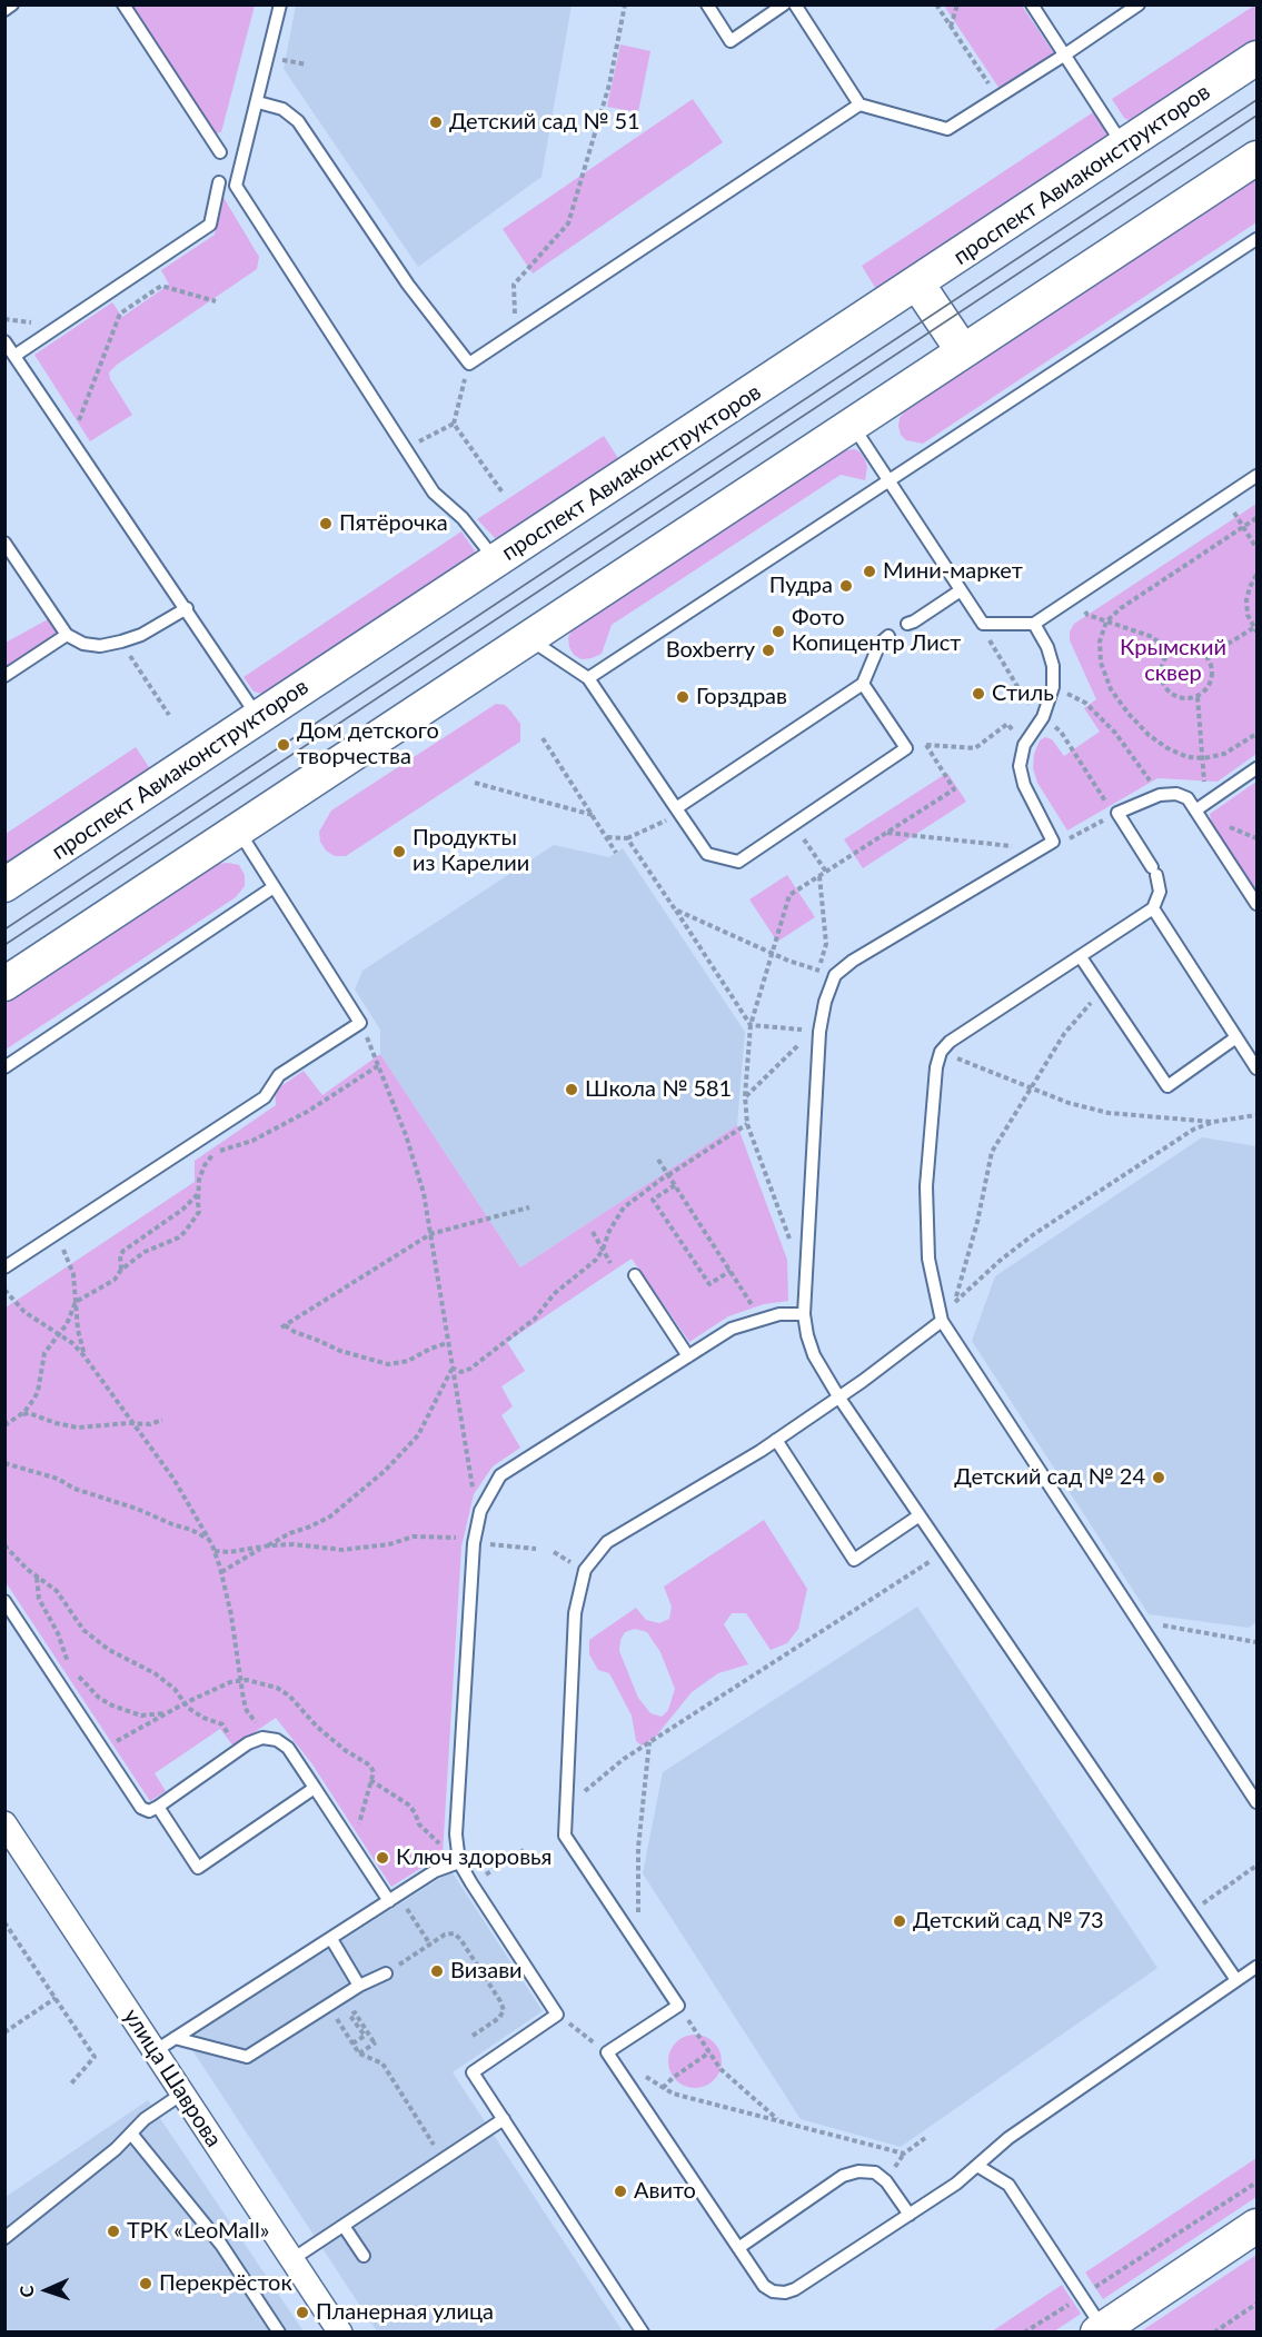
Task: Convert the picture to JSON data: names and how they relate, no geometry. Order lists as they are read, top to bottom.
{
  "streets": {
    "street": ["проспект Авиаконструкторов", "улица Шаврова"]
  },
  "parks": ["Крымский сквер"],
  "places": [
    "Детский сад № 51",
    "Пятёрочка",
    "Мини-маркет",
    "Пудра",
    "Фото Копицентр Лист",
    "Boxberry",
    "Стиль",
    "Горздрав",
    "Дом детского творчества",
    "Продукты из Карелии",
    "Школа № 581",
    "Детский сад № 24",
    "Ключ здоровья",
    "Детский сад № 73",
    "Визави",
    "Авито",
    "ТРК «LeoMall»",
    "Перекрёсток",
    "Планерная улица"
  ],
  "north": "left"
}
